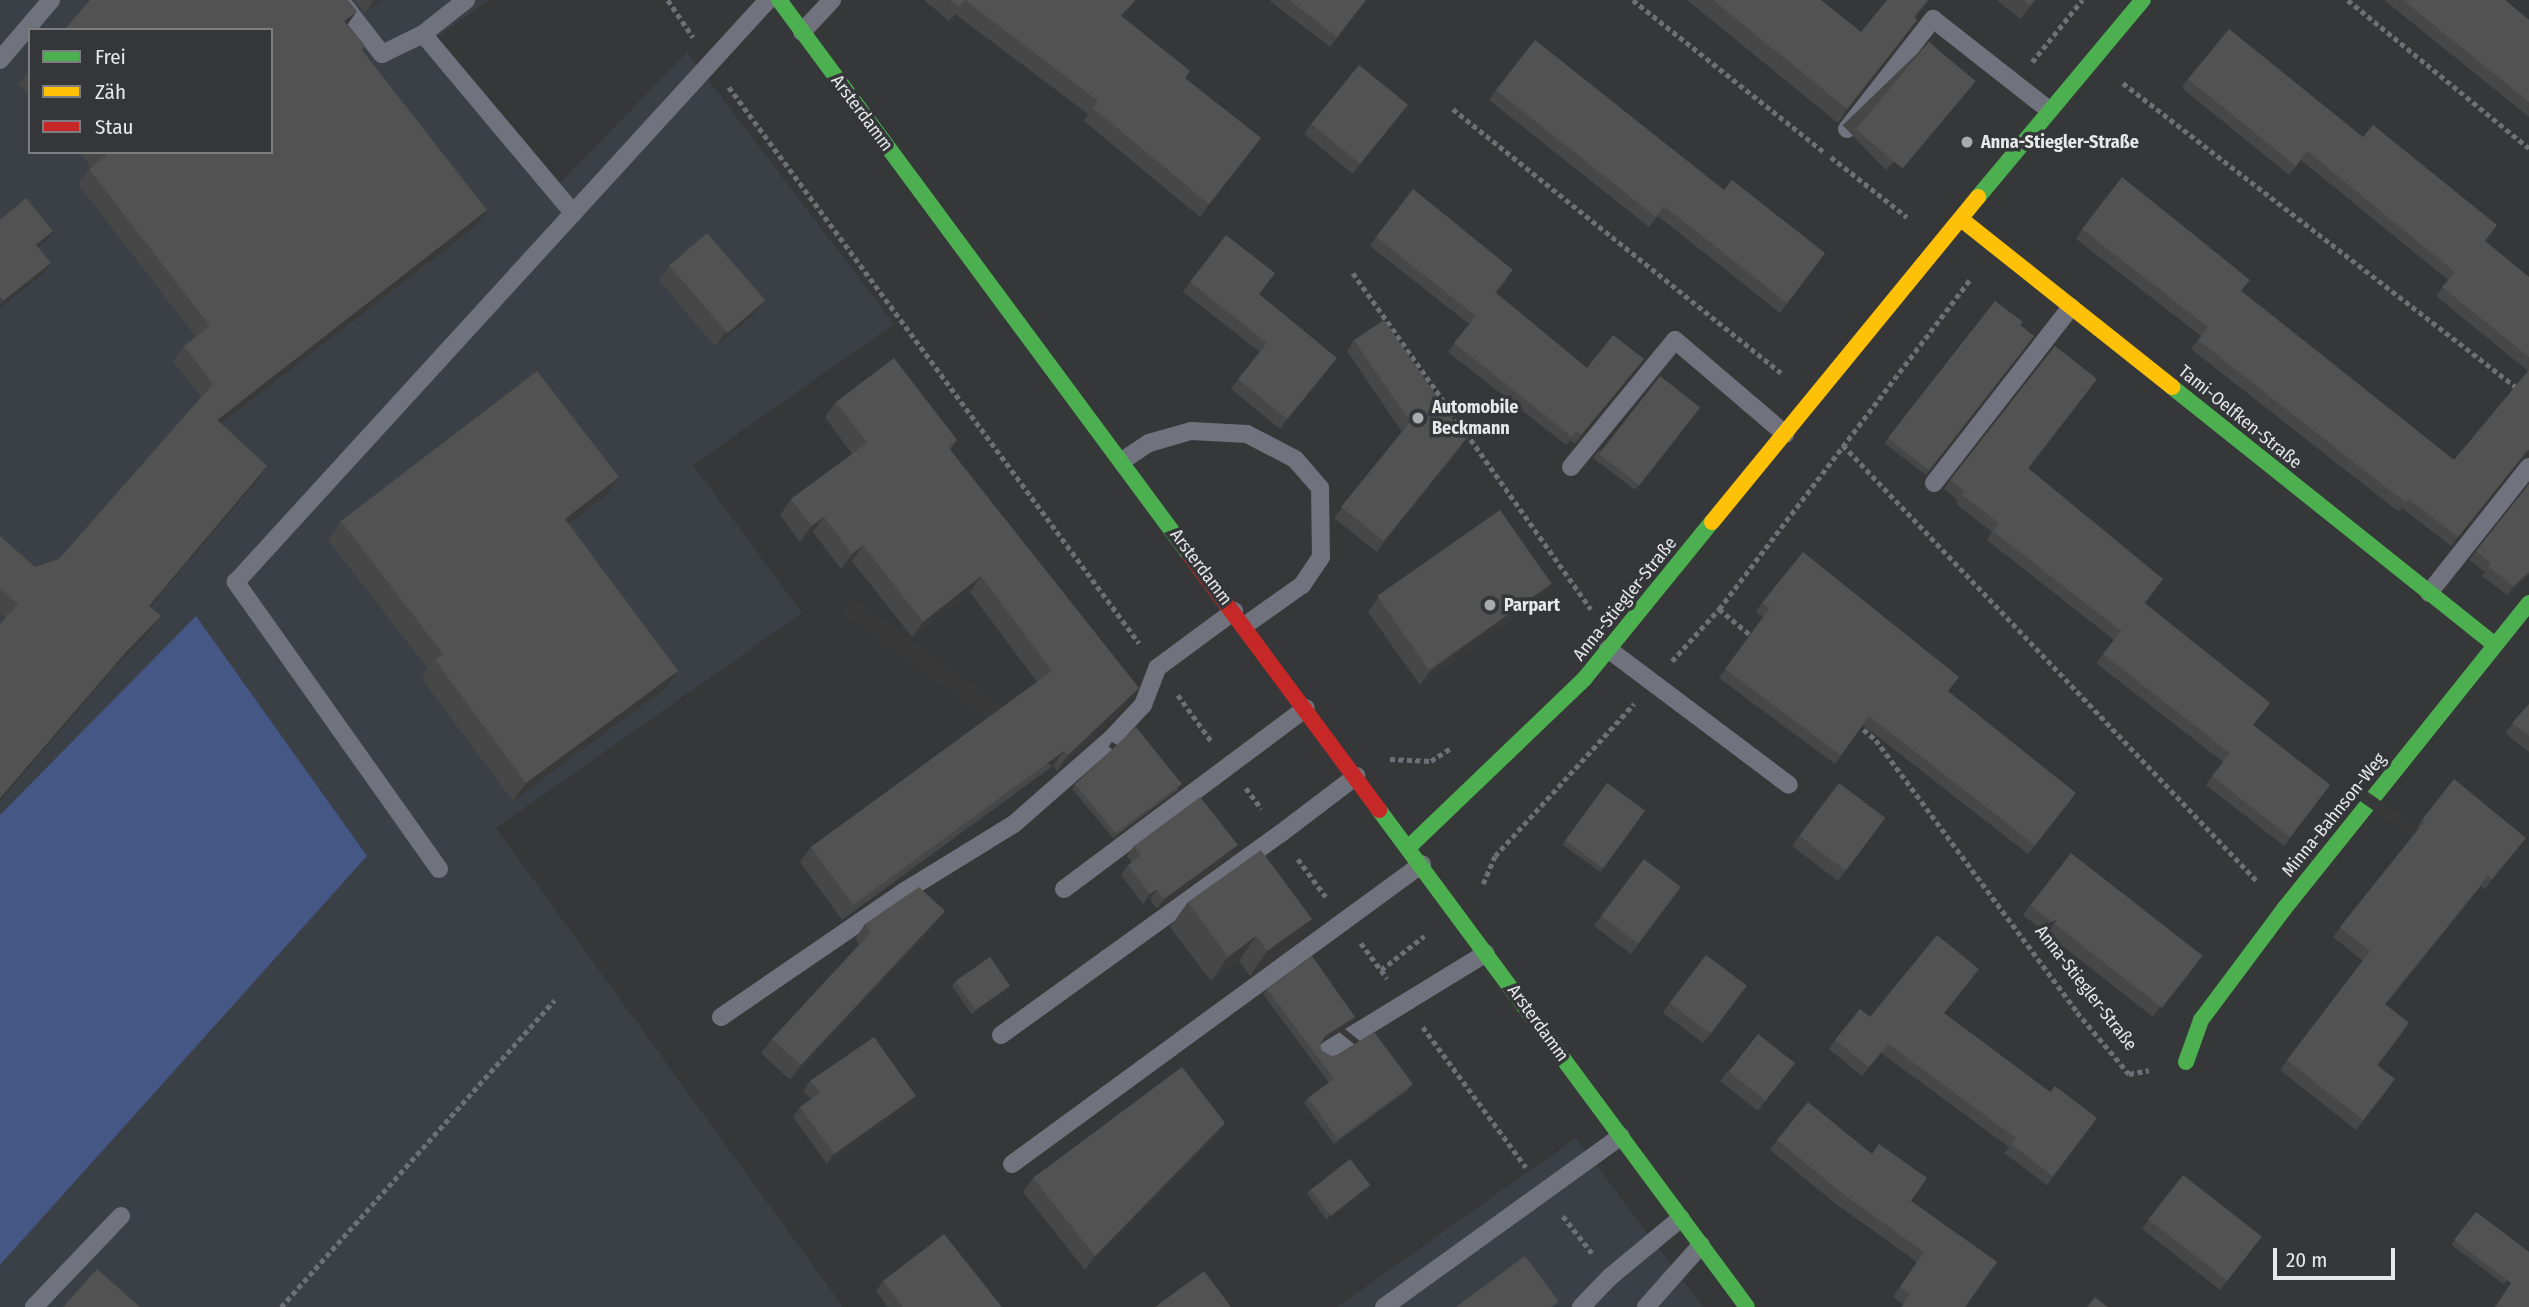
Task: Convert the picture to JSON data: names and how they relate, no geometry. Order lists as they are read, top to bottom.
{
  "streets": {
    "street": [
      "Arsterdamm",
      "Tami-Oelfken-Straße",
      "Anna-Stiegler-Straße",
      "Minna-Bahnson-Weg"
    ]
  },
  "crossings": [
    ["Arsterdamm", "Anna-Stiegler-Straße"],
    ["Tami-Oelfken-Straße", "Anna-Stiegler-Straße"],
    ["Tami-Oelfken-Straße", "Minna-Bahnson-Weg"],
    ["Anna-Stiegler-Straße", "Minna-Bahnson-Weg"]
  ],
  "places": ["Anna-Stiegler-Straße", "Automobile Beckmann", "Parpart"],
  "legend": ["Frei", "Zäh", "Stau"],
  "scale_bar": "20 m"
}
